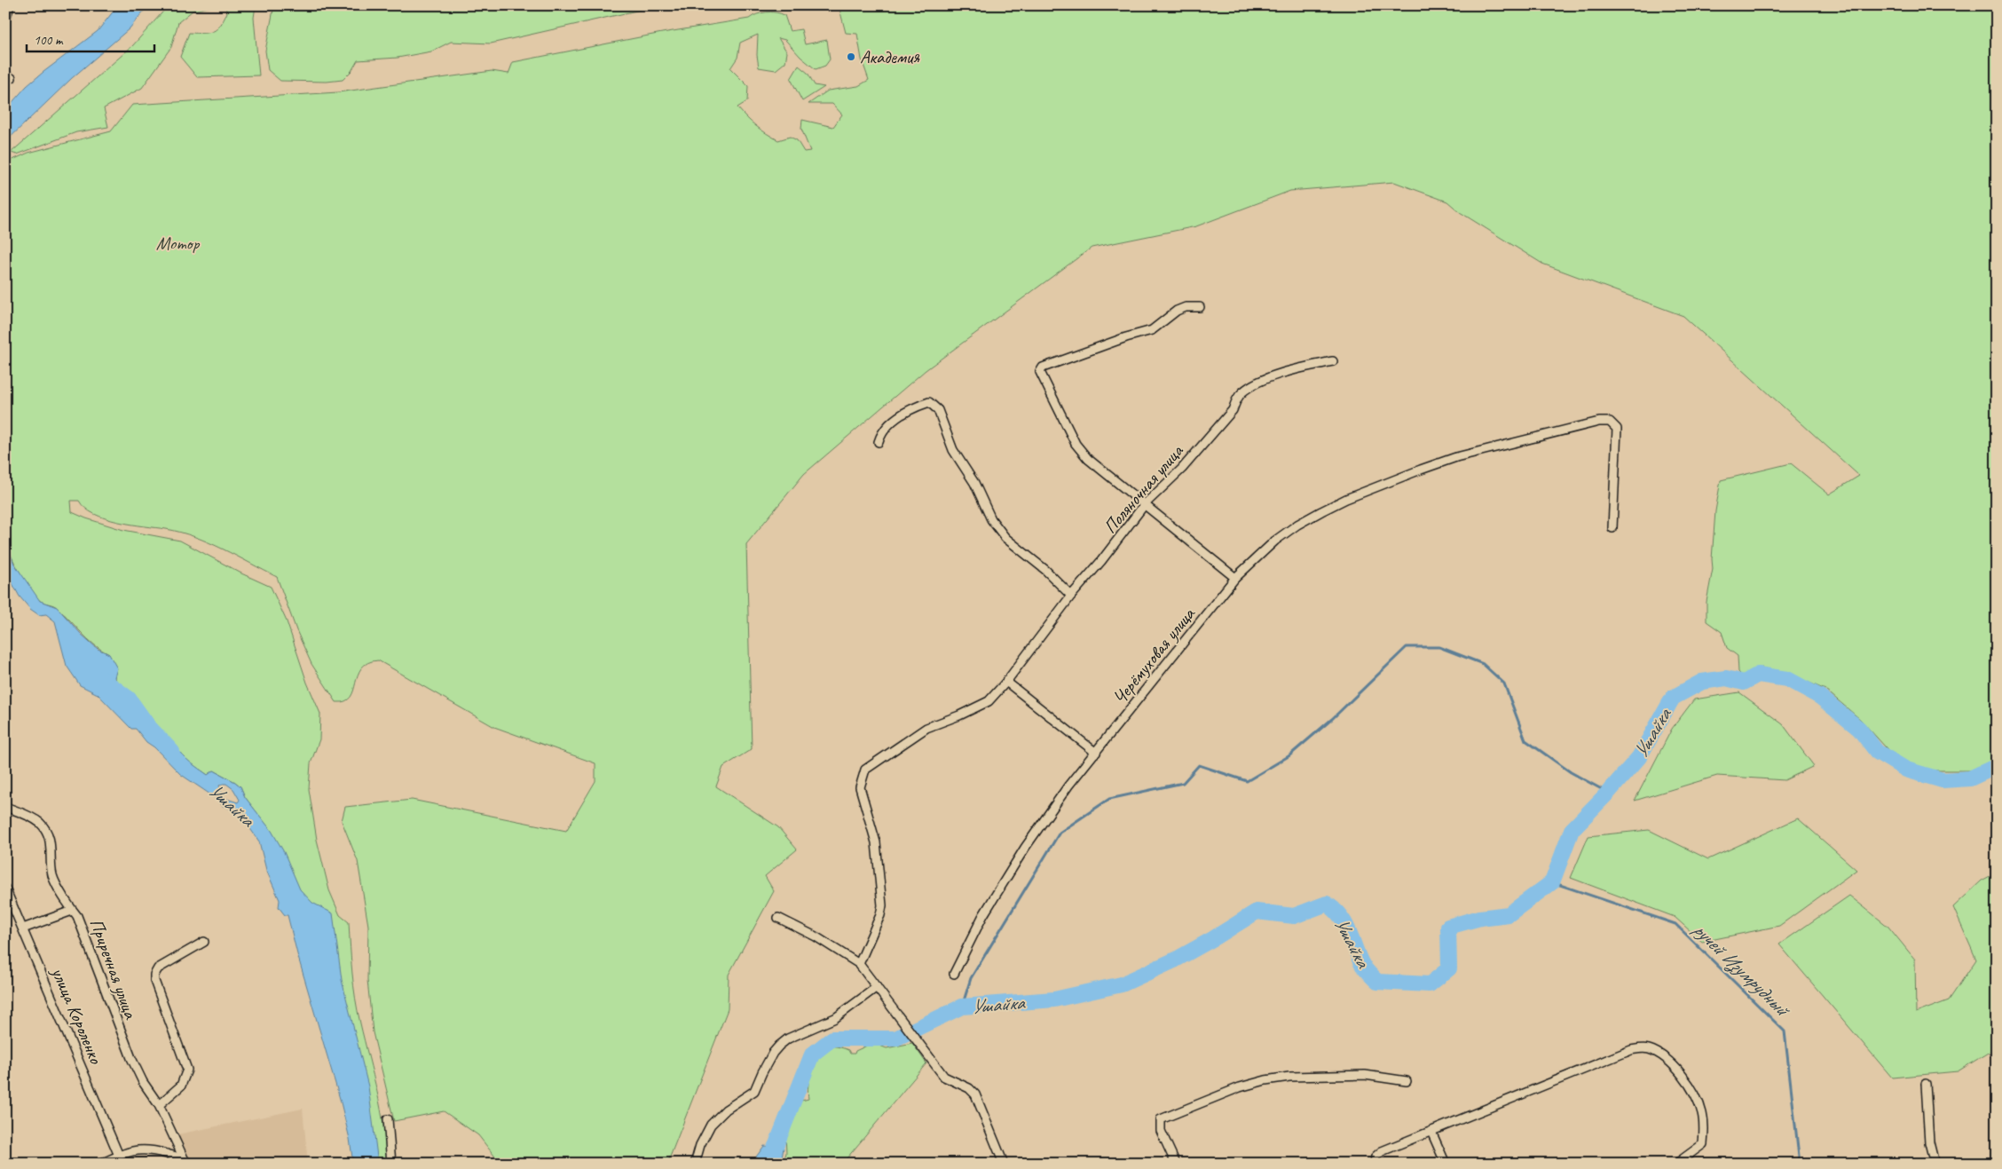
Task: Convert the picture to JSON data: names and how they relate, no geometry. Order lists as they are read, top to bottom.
{
  "streets": {
    "street": [
      "Поляночная улица",
      "Черёмуховая улица",
      "Приречная улица",
      "улица Короленко"
    ]
  },
  "water": ["Ушайка", "ручей Изумрудный"],
  "parks": ["Мотор"],
  "places": ["Академия"],
  "scale_bar": "100 m"
}
